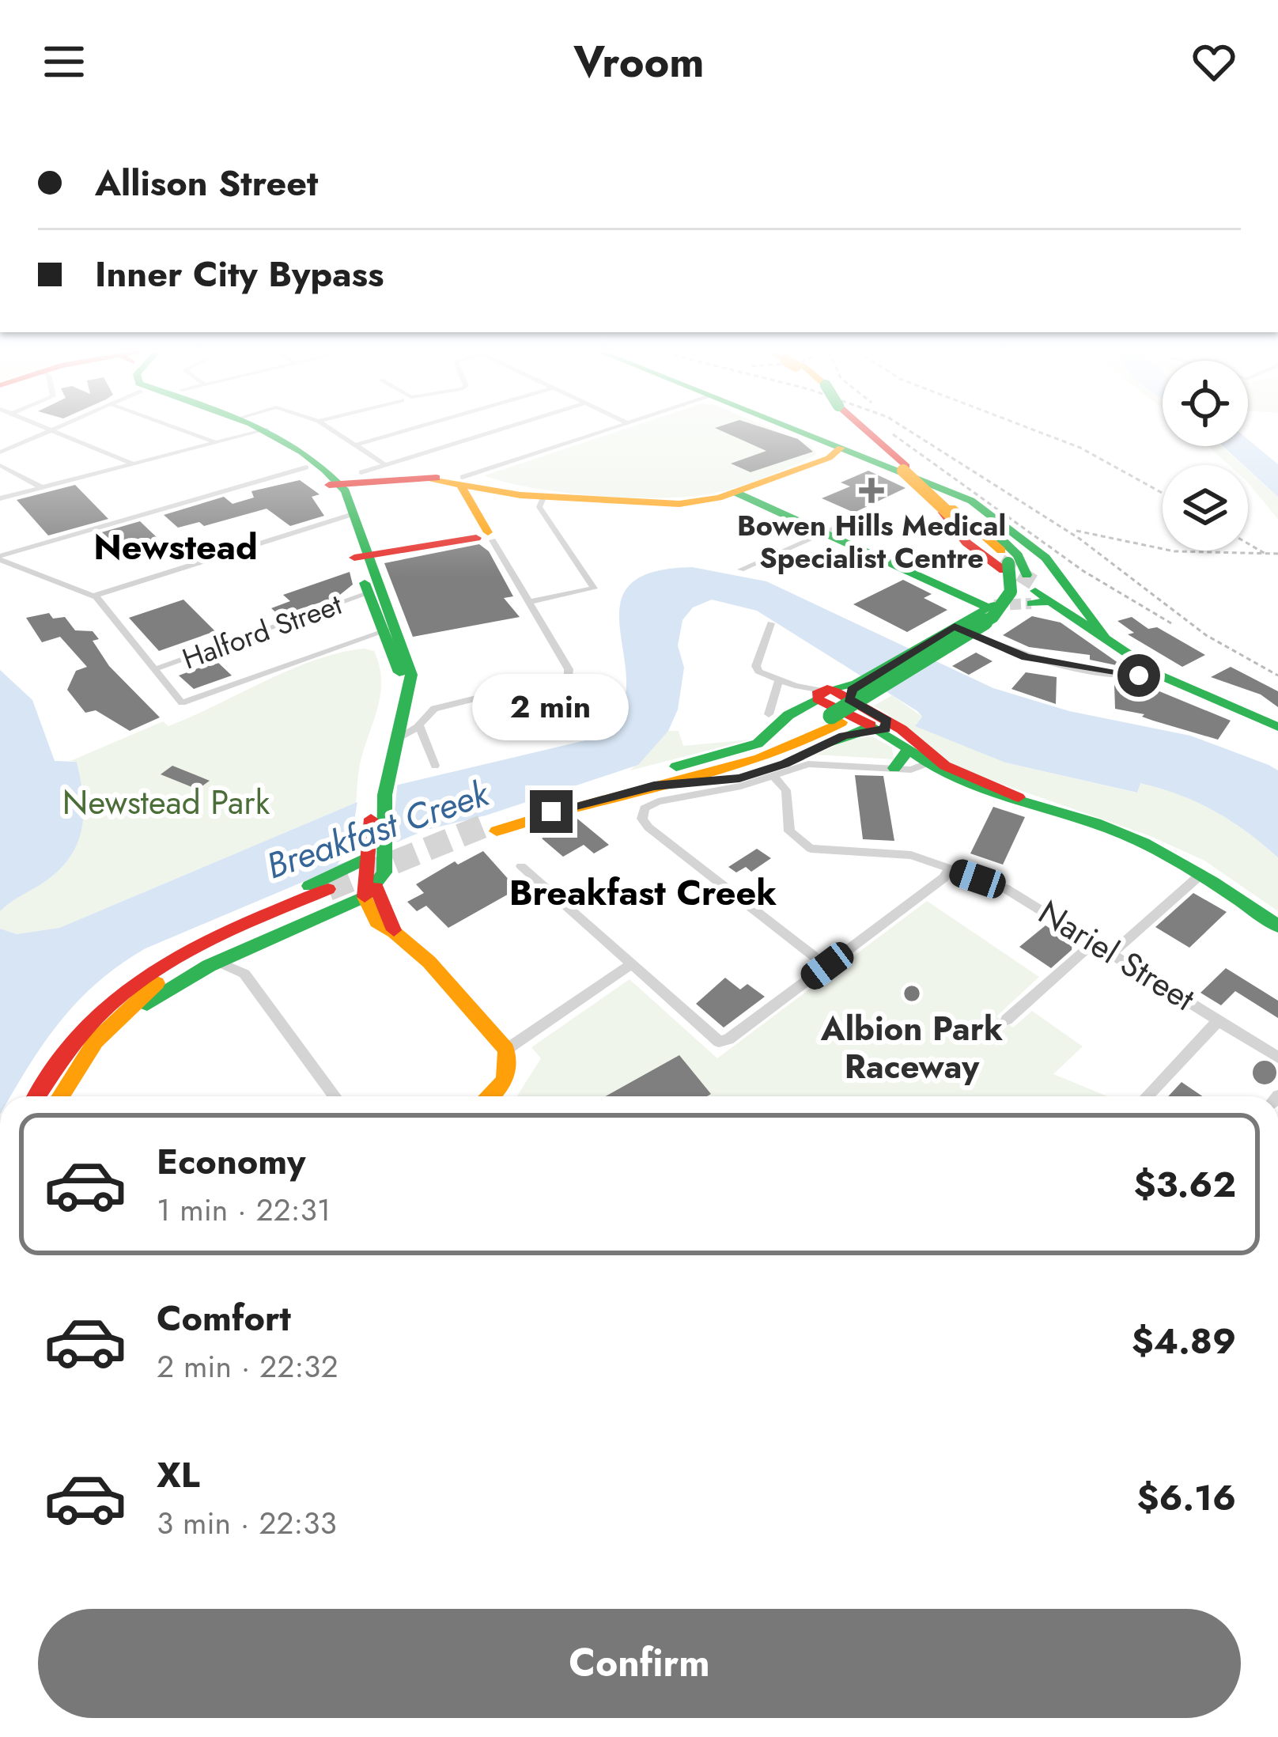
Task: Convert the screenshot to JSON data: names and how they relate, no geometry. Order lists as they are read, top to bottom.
{
  "streets": {
    "street": ["Halford Street", "Nariel Street"]
  },
  "districts": ["Newstead", "Breakfast Creek"],
  "water": ["Breakfast Creek"],
  "parks": ["Newstead Park"],
  "places": {
    "health": ["Bowen Hills Medical Specialist Centre"],
    "other": ["Albion Park Raceway"]
  },
  "page": {
    "header": "Vroom",
    "banner": ["Allison Street", "Inner City Bypass"],
    "bubble": "2 min",
    "list": [
      {
        "name": "Economy",
        "note": "1 min · 22:31",
        "value": "$3.62"
      },
      {
        "name": "Comfort",
        "note": "2 min · 22:32",
        "value": "$4.89"
      },
      {
        "name": "XL",
        "note": "3 min · 22:33",
        "value": "$6.16"
      }
    ],
    "buttons": "Confirm"
  }
}
